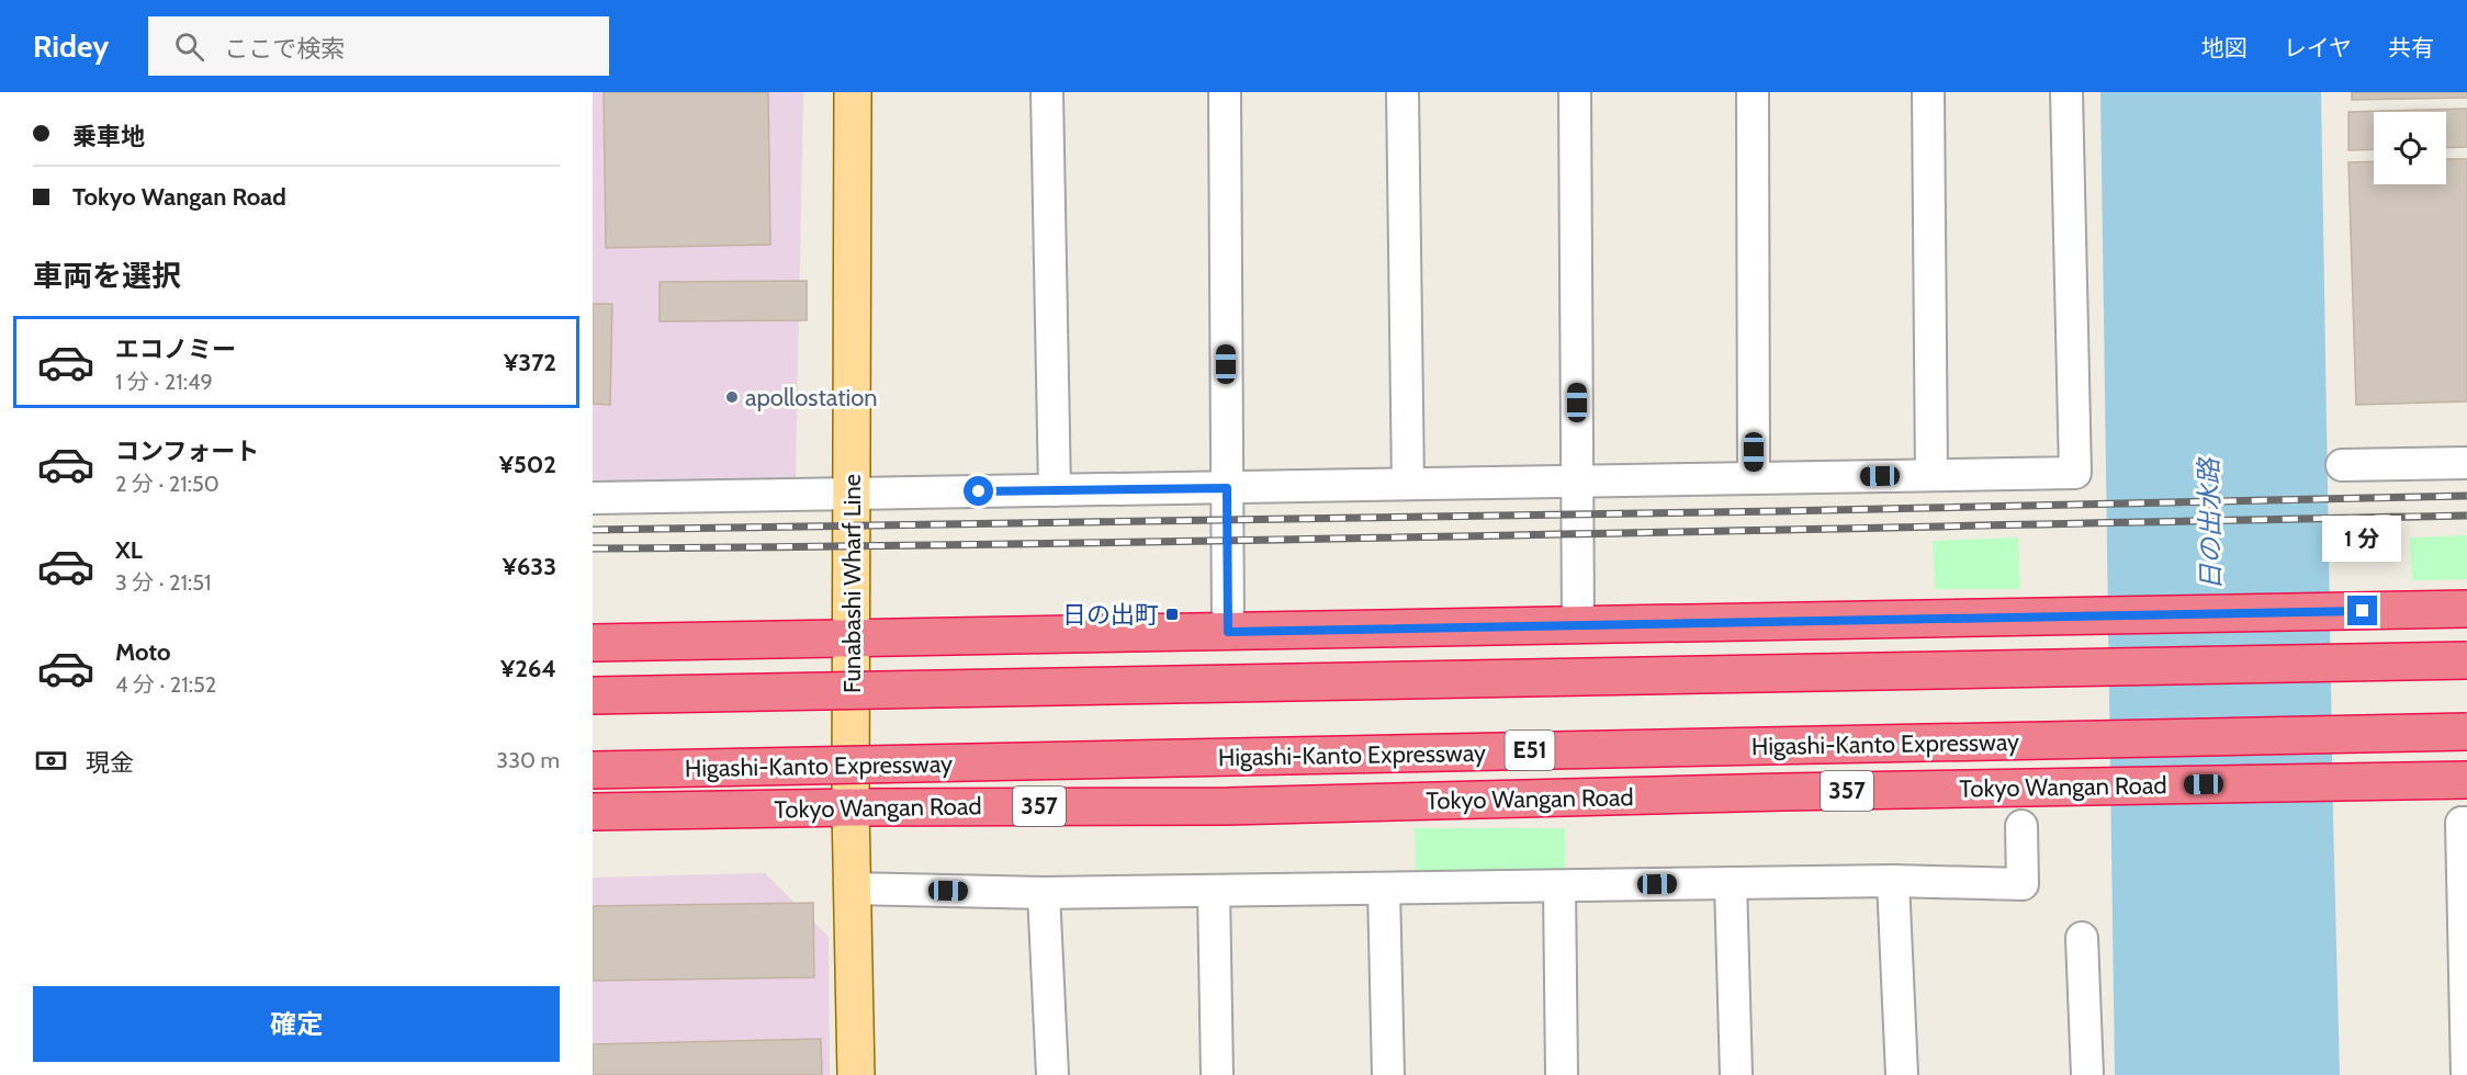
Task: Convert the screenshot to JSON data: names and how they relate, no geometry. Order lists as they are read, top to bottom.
{
  "streets": {
    "highway": [
      "Higashi-Kanto Expressway",
      "E51",
      "Tokyo Wangan Road",
      "357"
    ],
    "main road": ["Funabashi Wharf Line"]
  },
  "crossings": [
    ["Funabashi Wharf Line", "Tokyo Wangan Road"]
  ],
  "water": ["日の出水路"],
  "places": {
    "other": ["apollostation"],
    "transit": ["日の出町"]
  },
  "page": {
    "header": "Ridey",
    "search": "ここで検索",
    "nav": ["地図", "レイヤ", "共有"],
    "banner": ["乗車地", "Tokyo Wangan Road"],
    "heading": "車両を選択",
    "list": [
      {
        "name": "エコノミー",
        "note": "1 分 · 21:49",
        "value": "¥372"
      },
      {
        "name": "コンフォート",
        "note": "2 分 · 21:50",
        "value": "¥502"
      },
      {
        "name": "XL",
        "note": "3 分 · 21:51",
        "value": "¥633"
      },
      {
        "name": "Moto",
        "note": "4 分 · 21:52",
        "value": "¥264"
      }
    ],
    "bubble": "1 分",
    "pay": ["現金", "330 m"],
    "buttons": "確定"
  }
}
